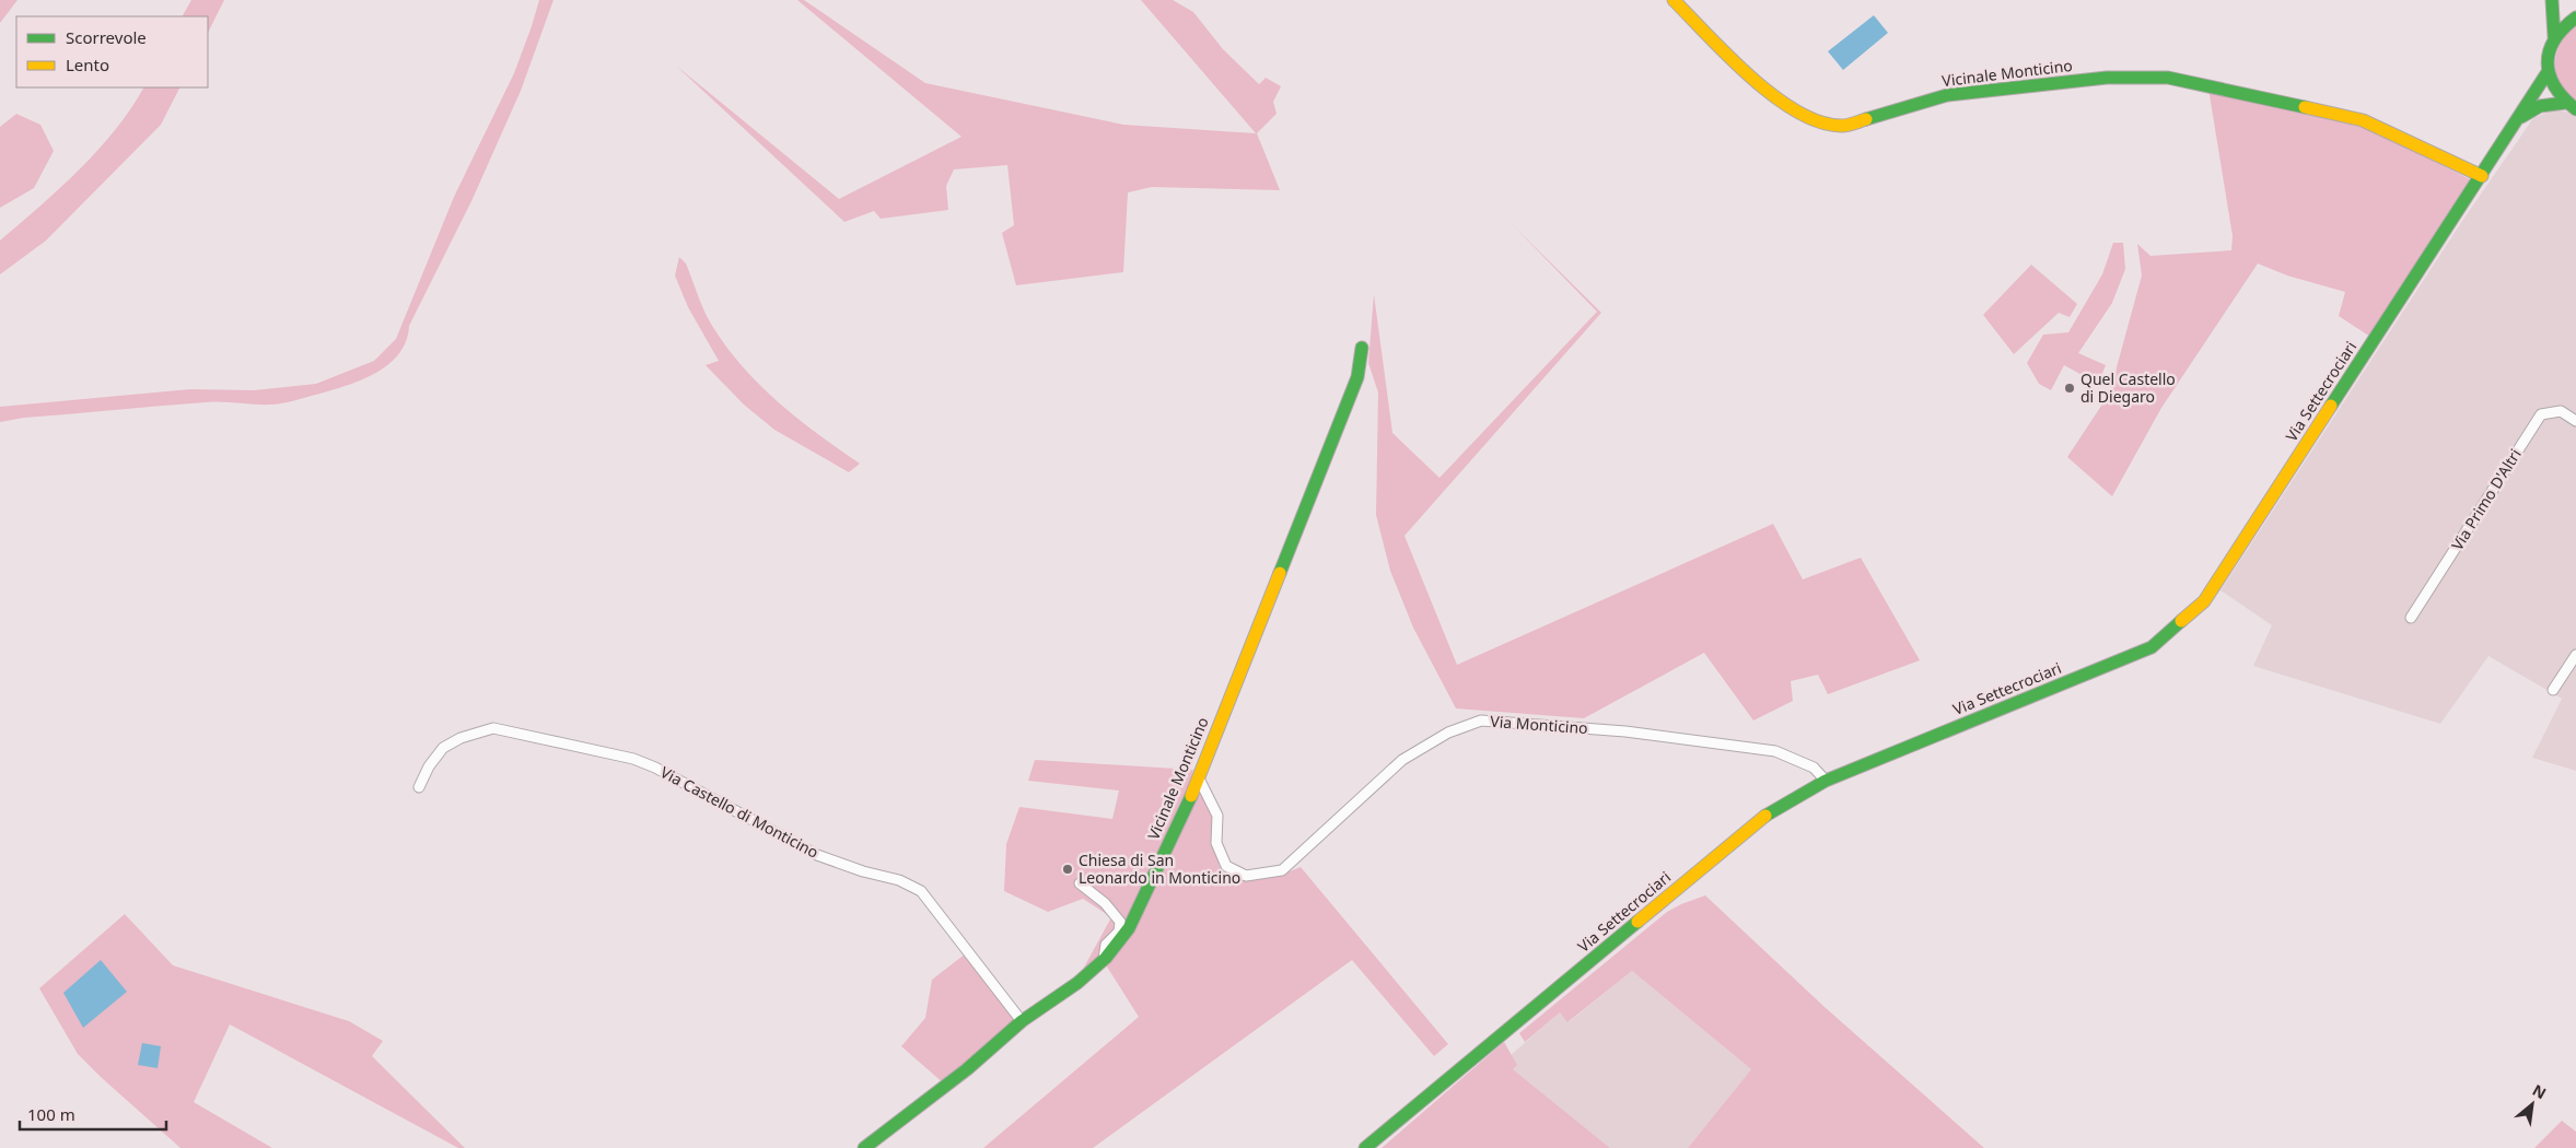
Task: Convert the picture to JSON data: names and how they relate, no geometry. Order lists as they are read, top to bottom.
{
  "streets": {
    "street": [
      "Vicinale Monticino",
      "Via Settecrociari",
      "Via Primo D'Altri",
      "Via Monticino",
      "Via Castello di Monticino"
    ]
  },
  "crossings": [
    ["Vicinale Monticino", "Via Settecrociari"],
    ["Vicinale Monticino", "Via Monticino"],
    ["Vicinale Monticino", "Via Castello di Monticino"],
    ["Via Settecrociari", "Via Monticino"]
  ],
  "places": ["Quel Castello di Diegaro", "Chiesa di San Leonardo in Monticino"],
  "legend": ["Scorrevole", "Lento"],
  "scale_bar": "100 m",
  "north": "top right"
}
